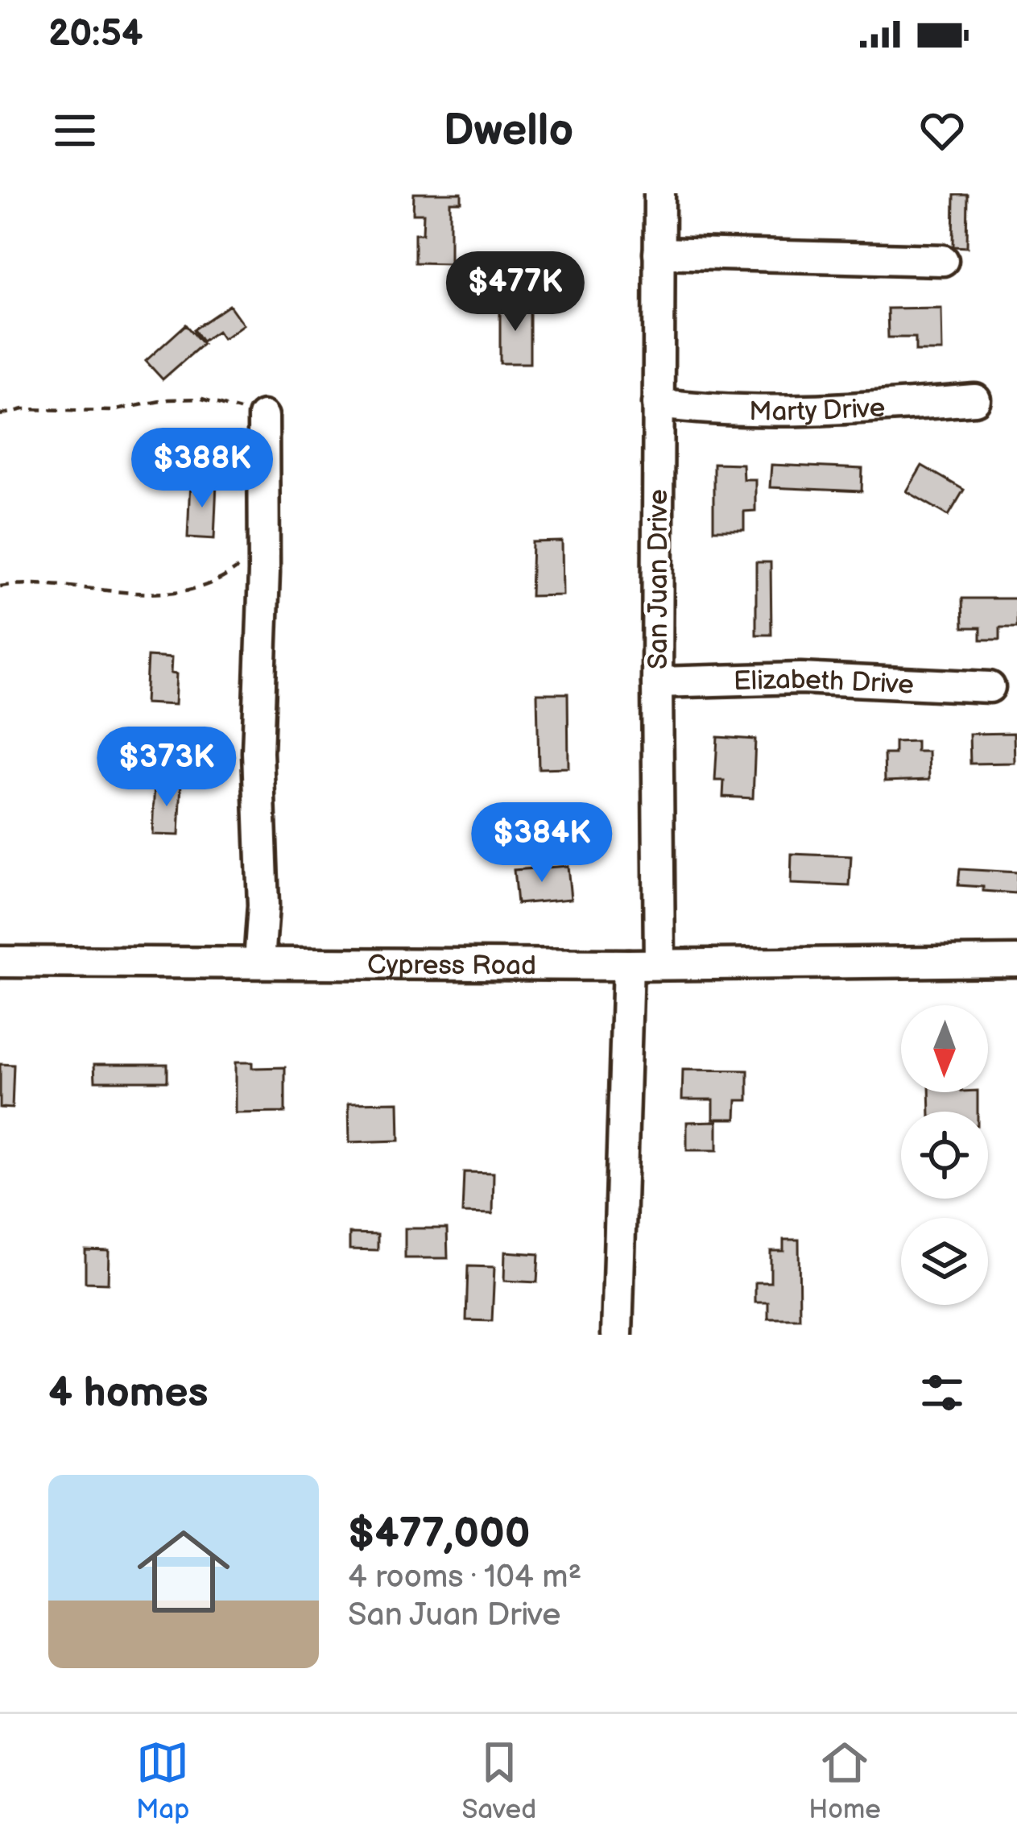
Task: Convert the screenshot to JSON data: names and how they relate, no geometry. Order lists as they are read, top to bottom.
{
  "streets": {
    "street": [
      "Marty Drive",
      "San Juan Drive",
      "Elizabeth Drive",
      "Cypress Road"
    ]
  },
  "crossings": [
    ["Marty Drive", "San Juan Drive"],
    ["San Juan Drive", "Elizabeth Drive"],
    ["San Juan Drive", "Cypress Road"]
  ],
  "north": "bottom",
  "page": {
    "status": "20:54",
    "header": "Dwello",
    "price": [
      "$477K",
      "$388K",
      "$373K",
      "$384K"
    ],
    "heading": "4 homes",
    "list": [
      {
        "name": "$477,000",
        "note": "4 rooms · 104 m² · San Juan Drive"
      }
    ],
    "tabs": ["Map", "Saved", "Home"]
  }
}
